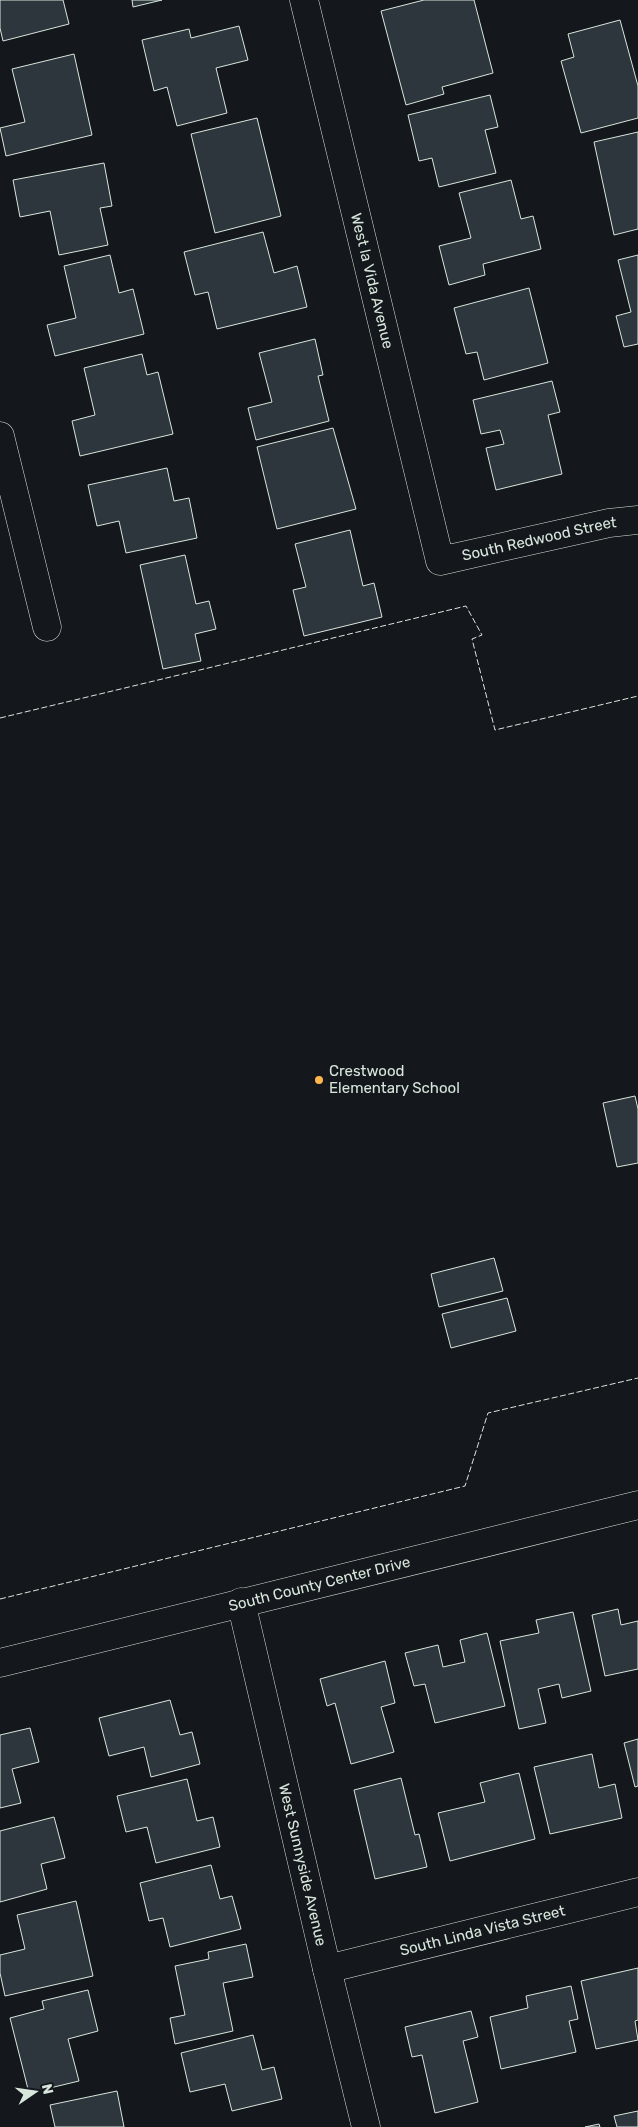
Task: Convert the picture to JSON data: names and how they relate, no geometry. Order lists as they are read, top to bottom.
{
  "streets": {
    "street": [
      "West la Vida Avenue",
      "South Redwood Street",
      "South County Center Drive",
      "West Sunnyside Avenue",
      "South Linda Vista Street"
    ]
  },
  "crossings": [
    ["West la Vida Avenue", "South Redwood Street"],
    ["South County Center Drive", "West Sunnyside Avenue"],
    ["West Sunnyside Avenue", "South Linda Vista Street"]
  ],
  "places": ["Crestwood Elementary School"],
  "north": "right"
}
